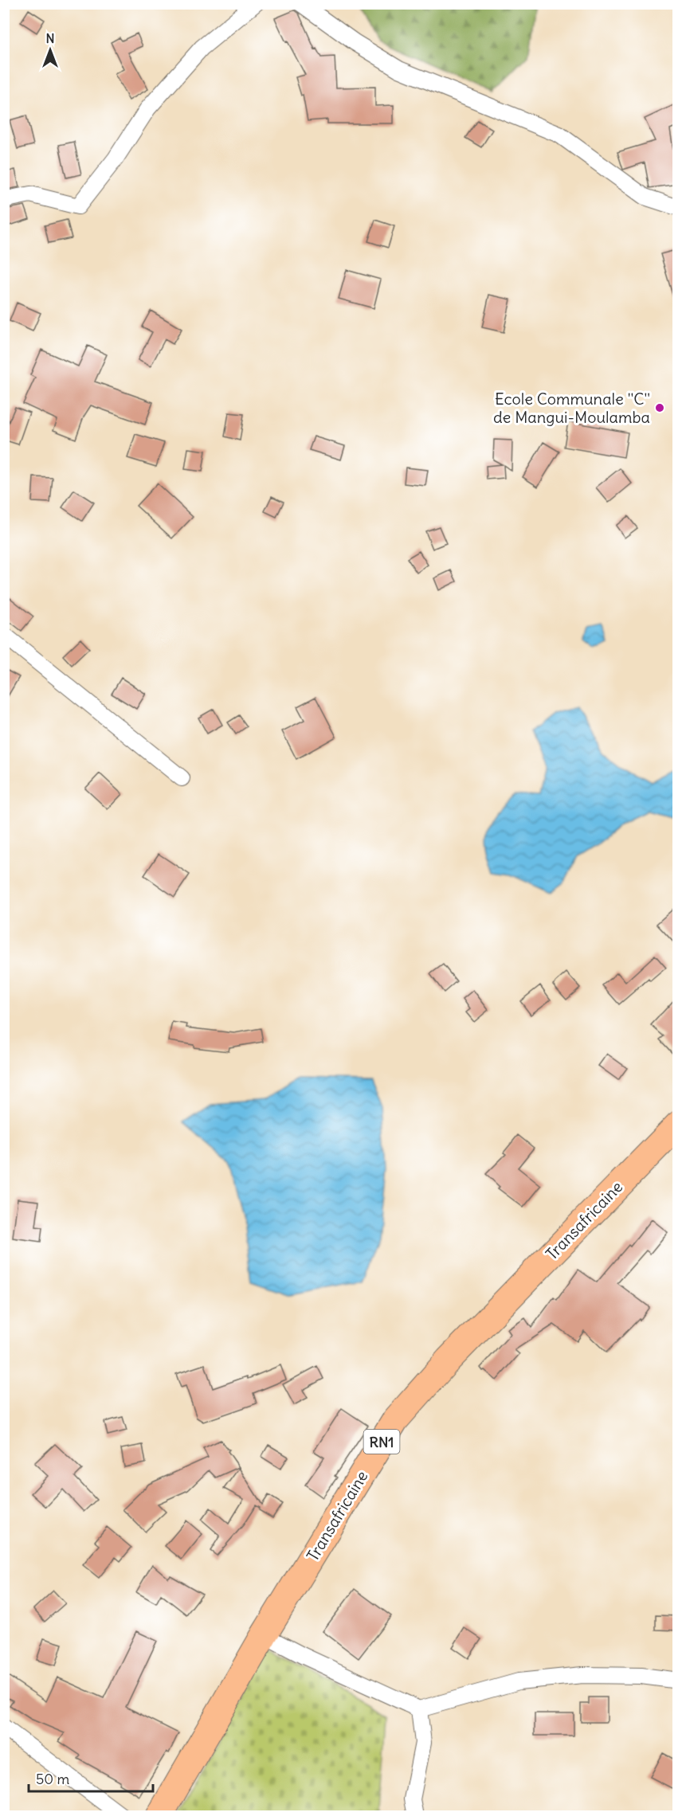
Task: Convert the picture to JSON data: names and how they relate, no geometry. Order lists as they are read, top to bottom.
{
  "streets": {
    "highway": ["Transafricaine", "RN1"]
  },
  "places": ["Ecole Communale ''C'' de Mangui-Moulamba"],
  "scale_bar": "50 m",
  "north": "top"
}
